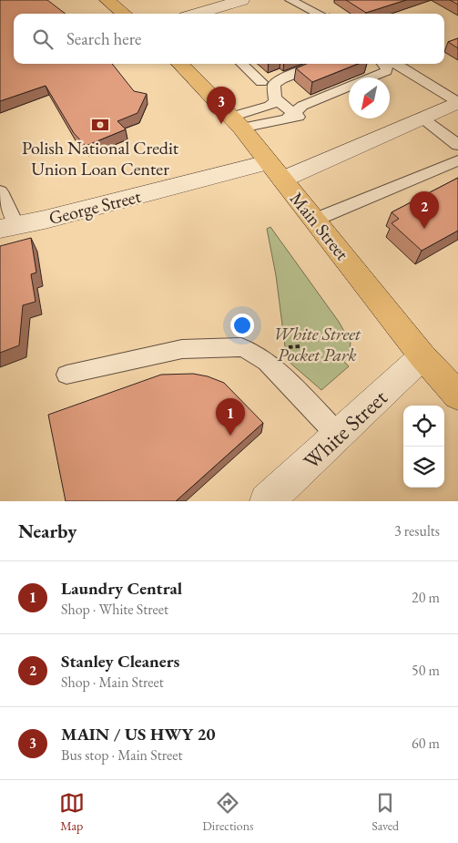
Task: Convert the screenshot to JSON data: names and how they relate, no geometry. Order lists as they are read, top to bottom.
{
  "streets": {
    "main road": ["Main Street"],
    "street": ["George Street", "White Street"]
  },
  "crossings": [
    ["George Street", "Main Street"],
    ["Main Street", "White Street"]
  ],
  "parks": ["White Street Pocket Park"],
  "places": {
    "bank": ["Polish National Credit Union Loan Center"]
  },
  "north": "bottom left",
  "page": {
    "search": "Search here",
    "pins": ["3", "2", "1"],
    "heading": ["Nearby", "3 results"],
    "list": [
      {
        "mark": "1",
        "name": "Laundry Central",
        "note": "Shop · White Street",
        "value": "20 m"
      },
      {
        "mark": "2",
        "name": "Stanley Cleaners",
        "note": "Shop · Main Street",
        "value": "50 m"
      },
      {
        "mark": "3",
        "name": "MAIN / US HWY 20",
        "note": "Bus stop · Main Street",
        "value": "60 m"
      }
    ],
    "nav": ["Map", "Directions", "Saved"]
  }
}
